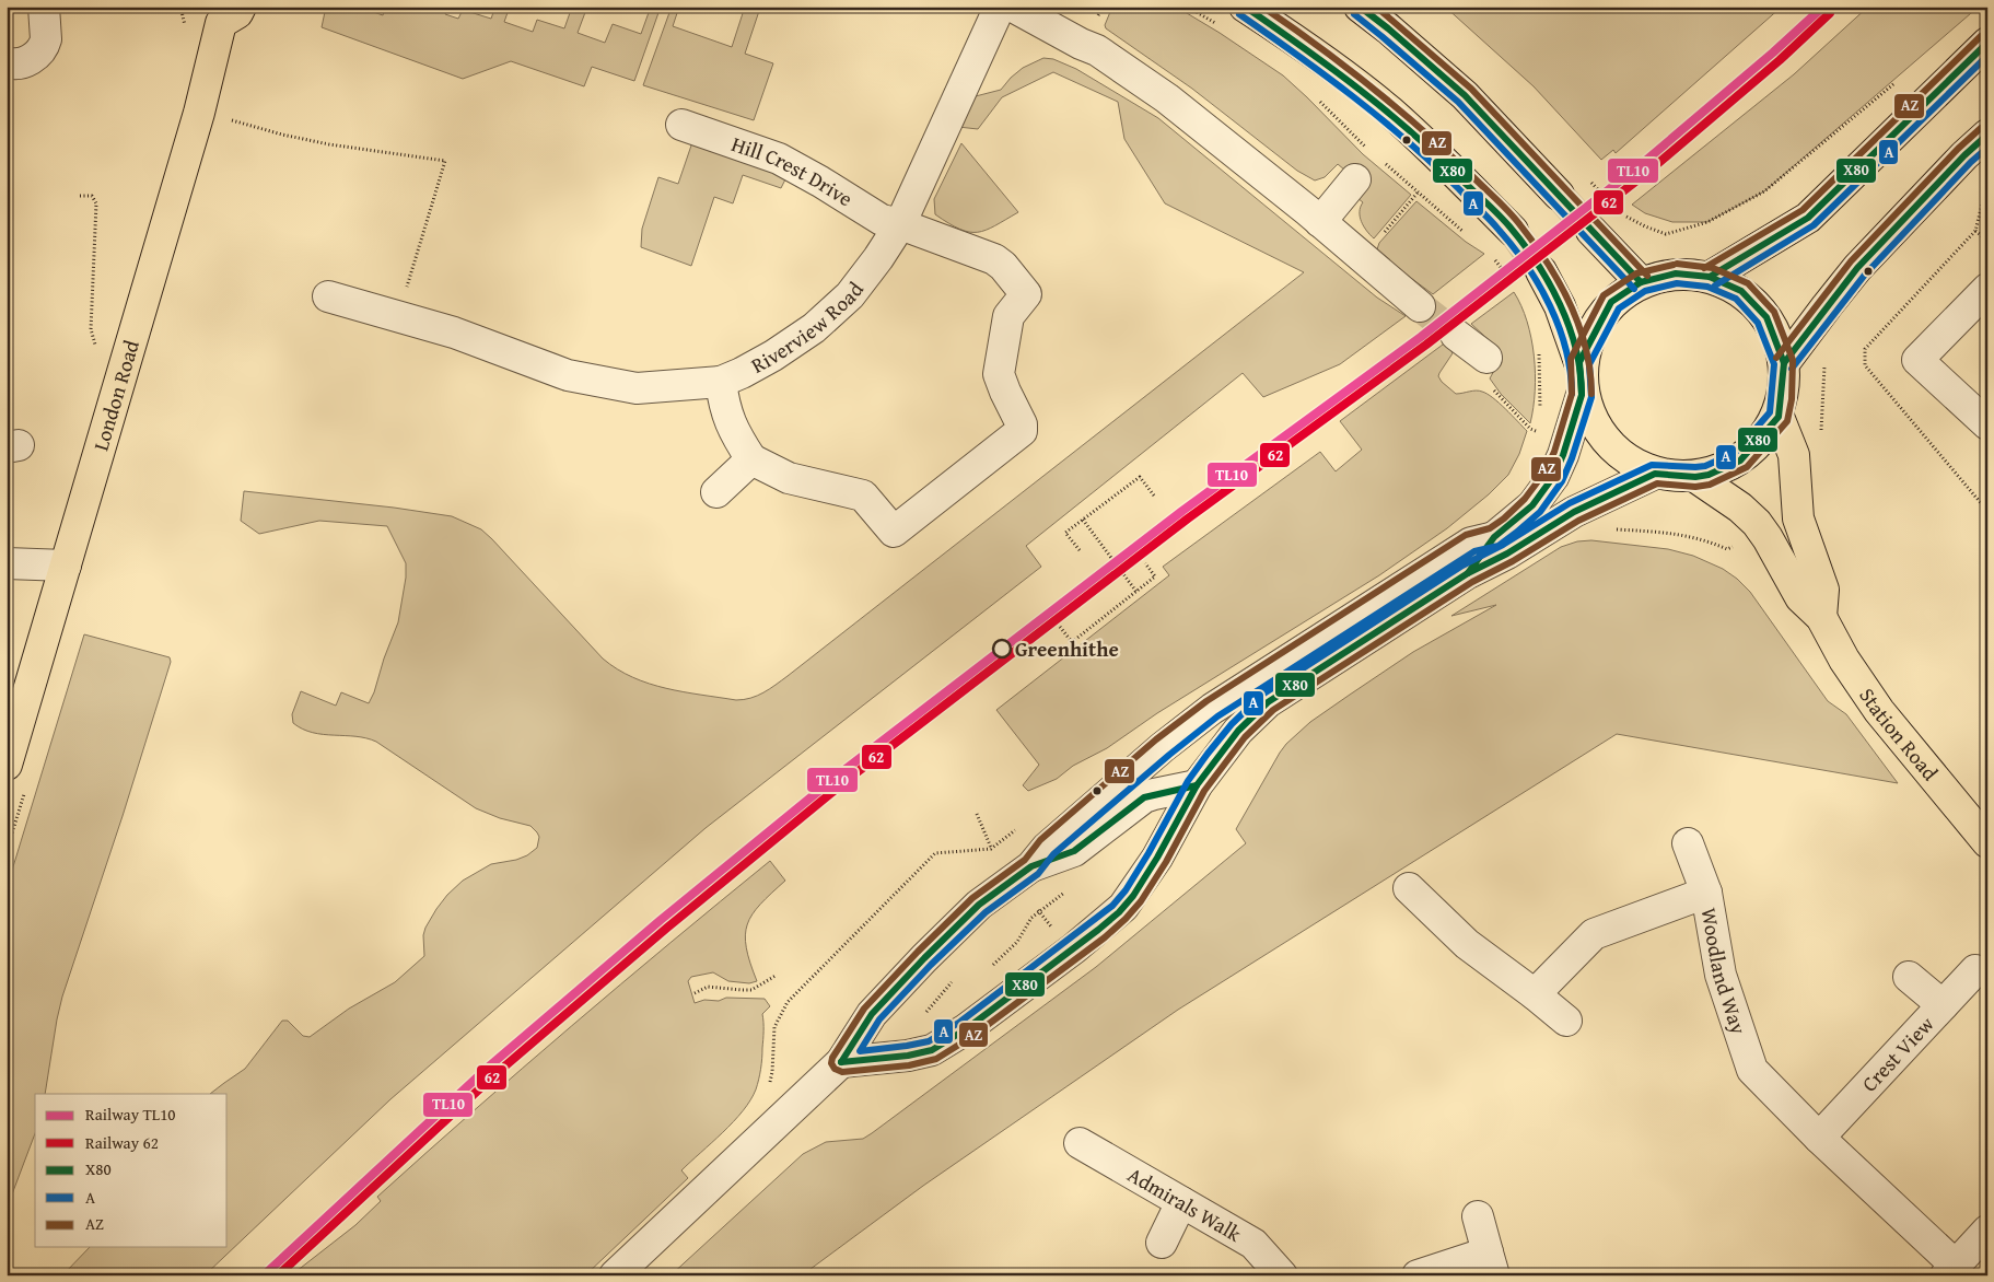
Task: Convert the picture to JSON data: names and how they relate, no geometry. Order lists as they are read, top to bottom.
{
  "streets": {
    "main road": ["London Road", "Station Road"],
    "street": [
      "Hill Crest Drive",
      "Riverview Road",
      "Woodland Way",
      "Crest View",
      "Admirals Walk"
    ]
  },
  "crossings": [
    ["Hill Crest Drive", "Riverview Road"],
    ["Woodland Way", "Crest View"]
  ],
  "places": ["Greenhithe"],
  "lines": [
    "rail line TL10",
    "transit line X80",
    "transit line AZ",
    "rail line 62",
    "transit line A"
  ],
  "legend": [
    "Railway TL10",
    "Railway 62",
    "X80",
    "A",
    "AZ"
  ]
}
